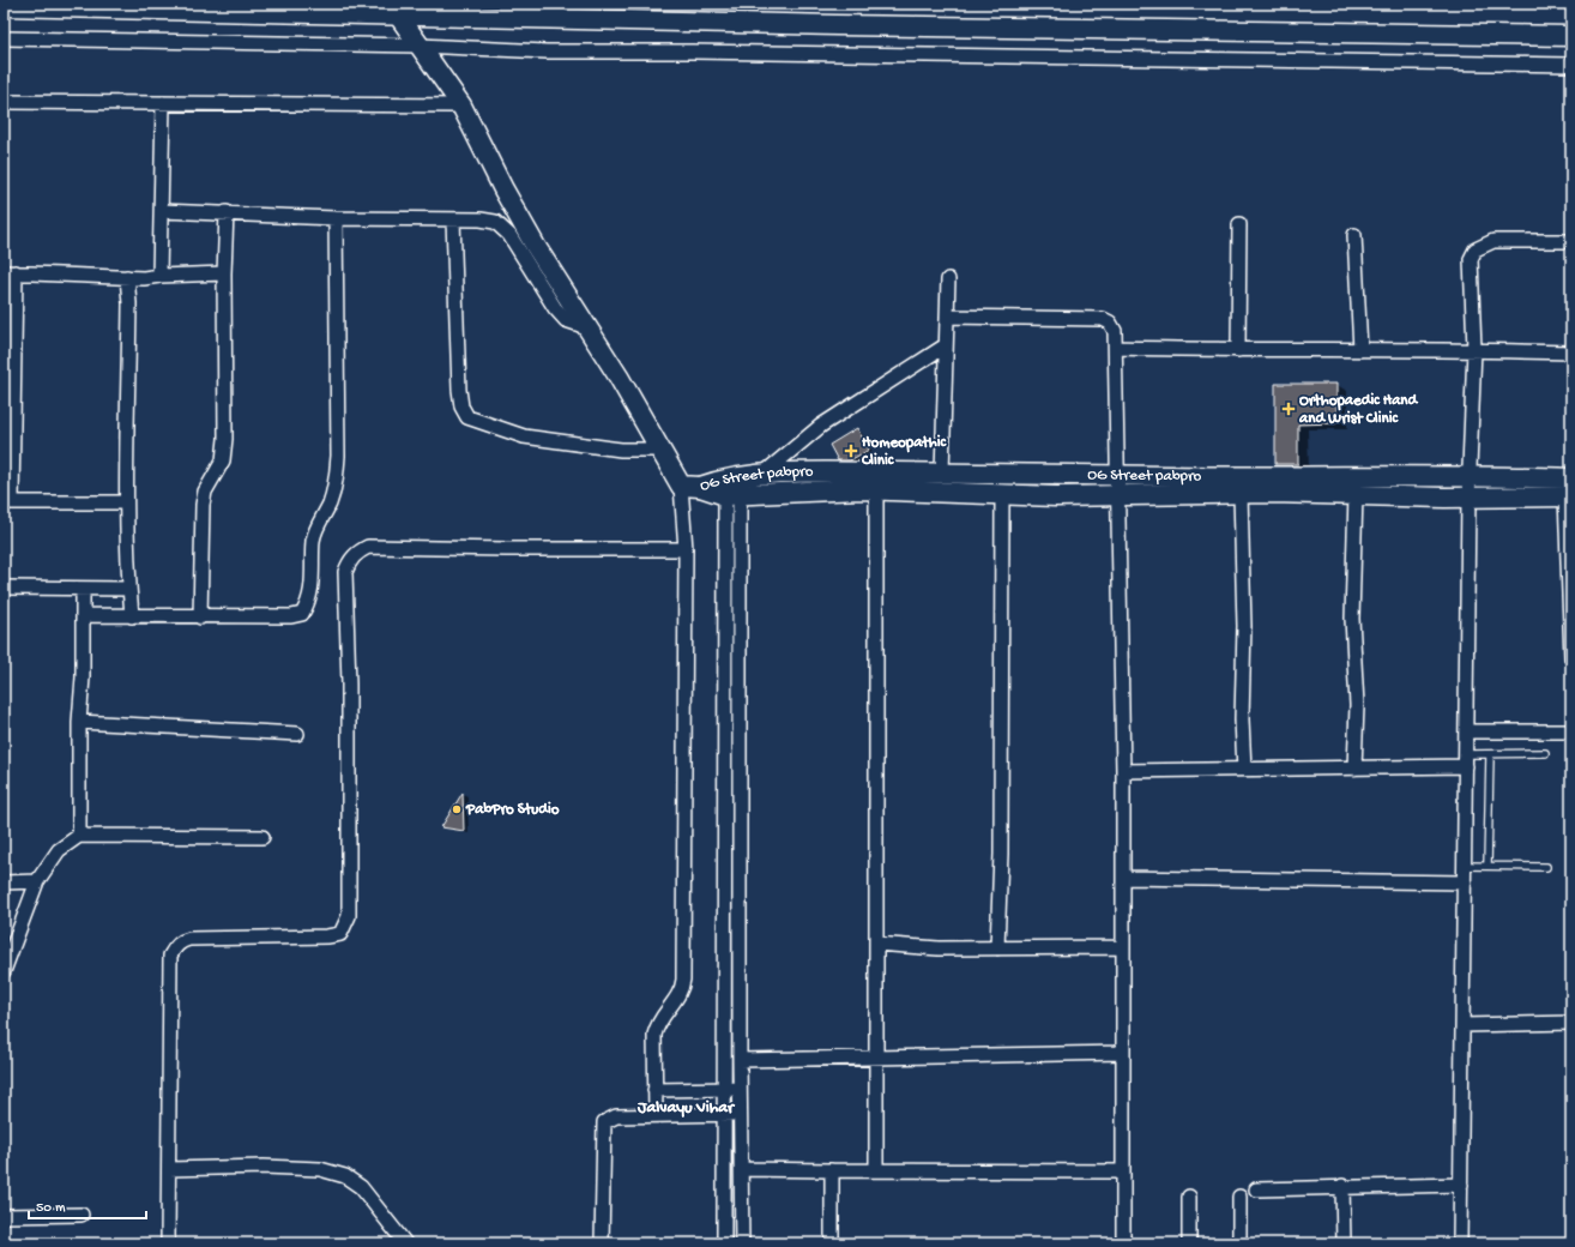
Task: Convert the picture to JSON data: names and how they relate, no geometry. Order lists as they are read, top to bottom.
{
  "streets": {
    "street": ["OG Street pabpro"]
  },
  "districts": ["Jalvayu Vihar"],
  "places": {
    "health": ["Orthopaedic Hand and Wrist Clinic", "Homeopathic Clinic"],
    "other": ["PabPro Studio"]
  },
  "scale_bar": "50 m"
}
